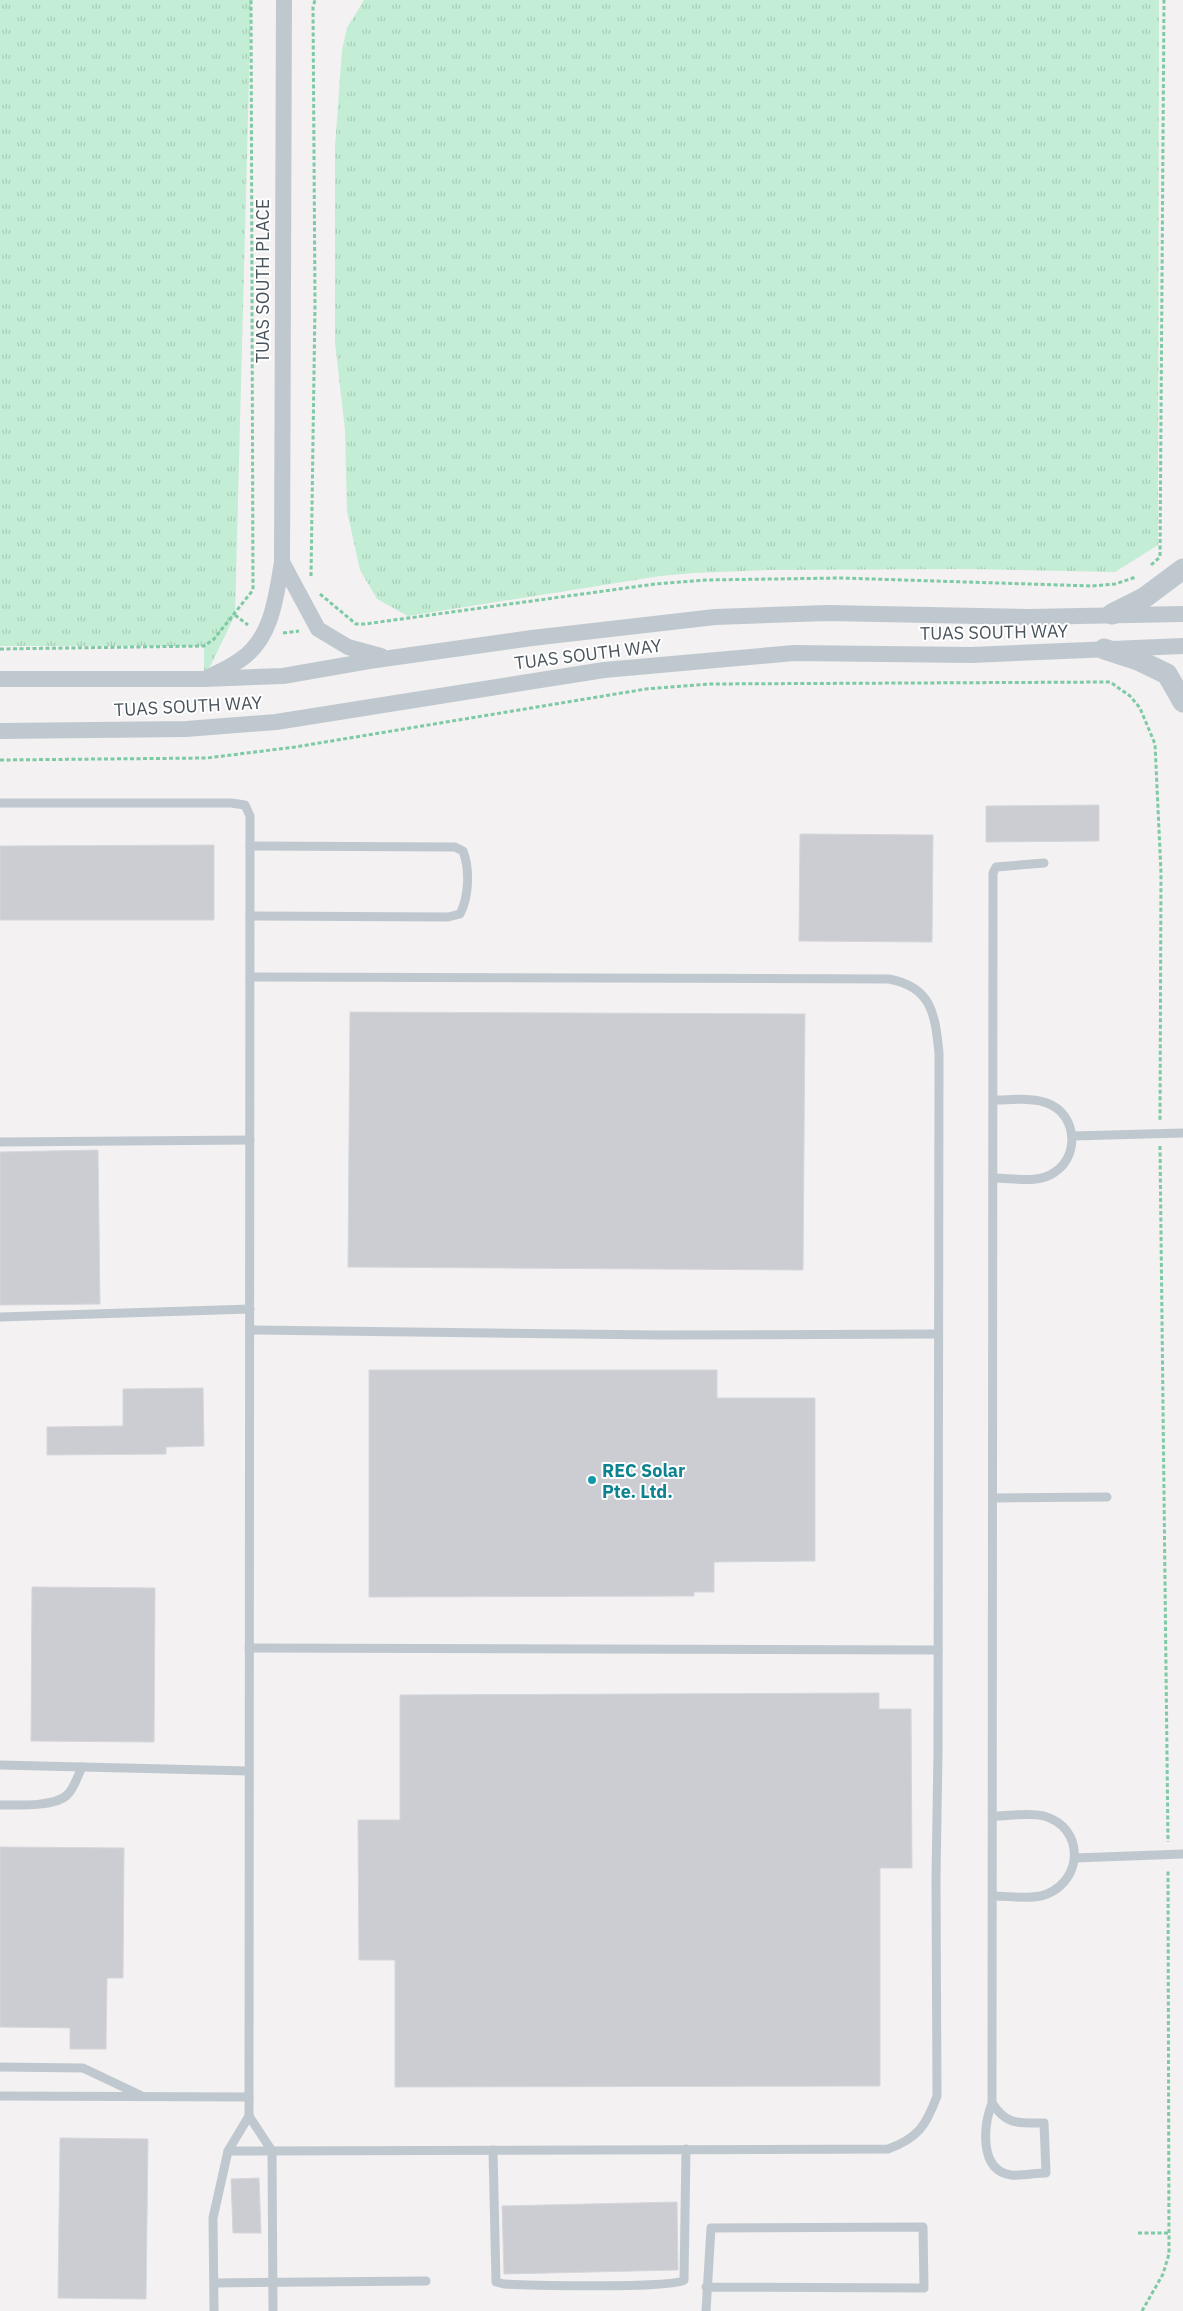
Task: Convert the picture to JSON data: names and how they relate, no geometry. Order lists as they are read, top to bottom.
{
  "streets": {
    "street": ["TUAS SOUTH PLACE", "TUAS SOUTH WAY"]
  },
  "crossings": [
    ["TUAS SOUTH PLACE", "TUAS SOUTH WAY"]
  ],
  "places": ["REC Solar Pte. Ltd."]
}
